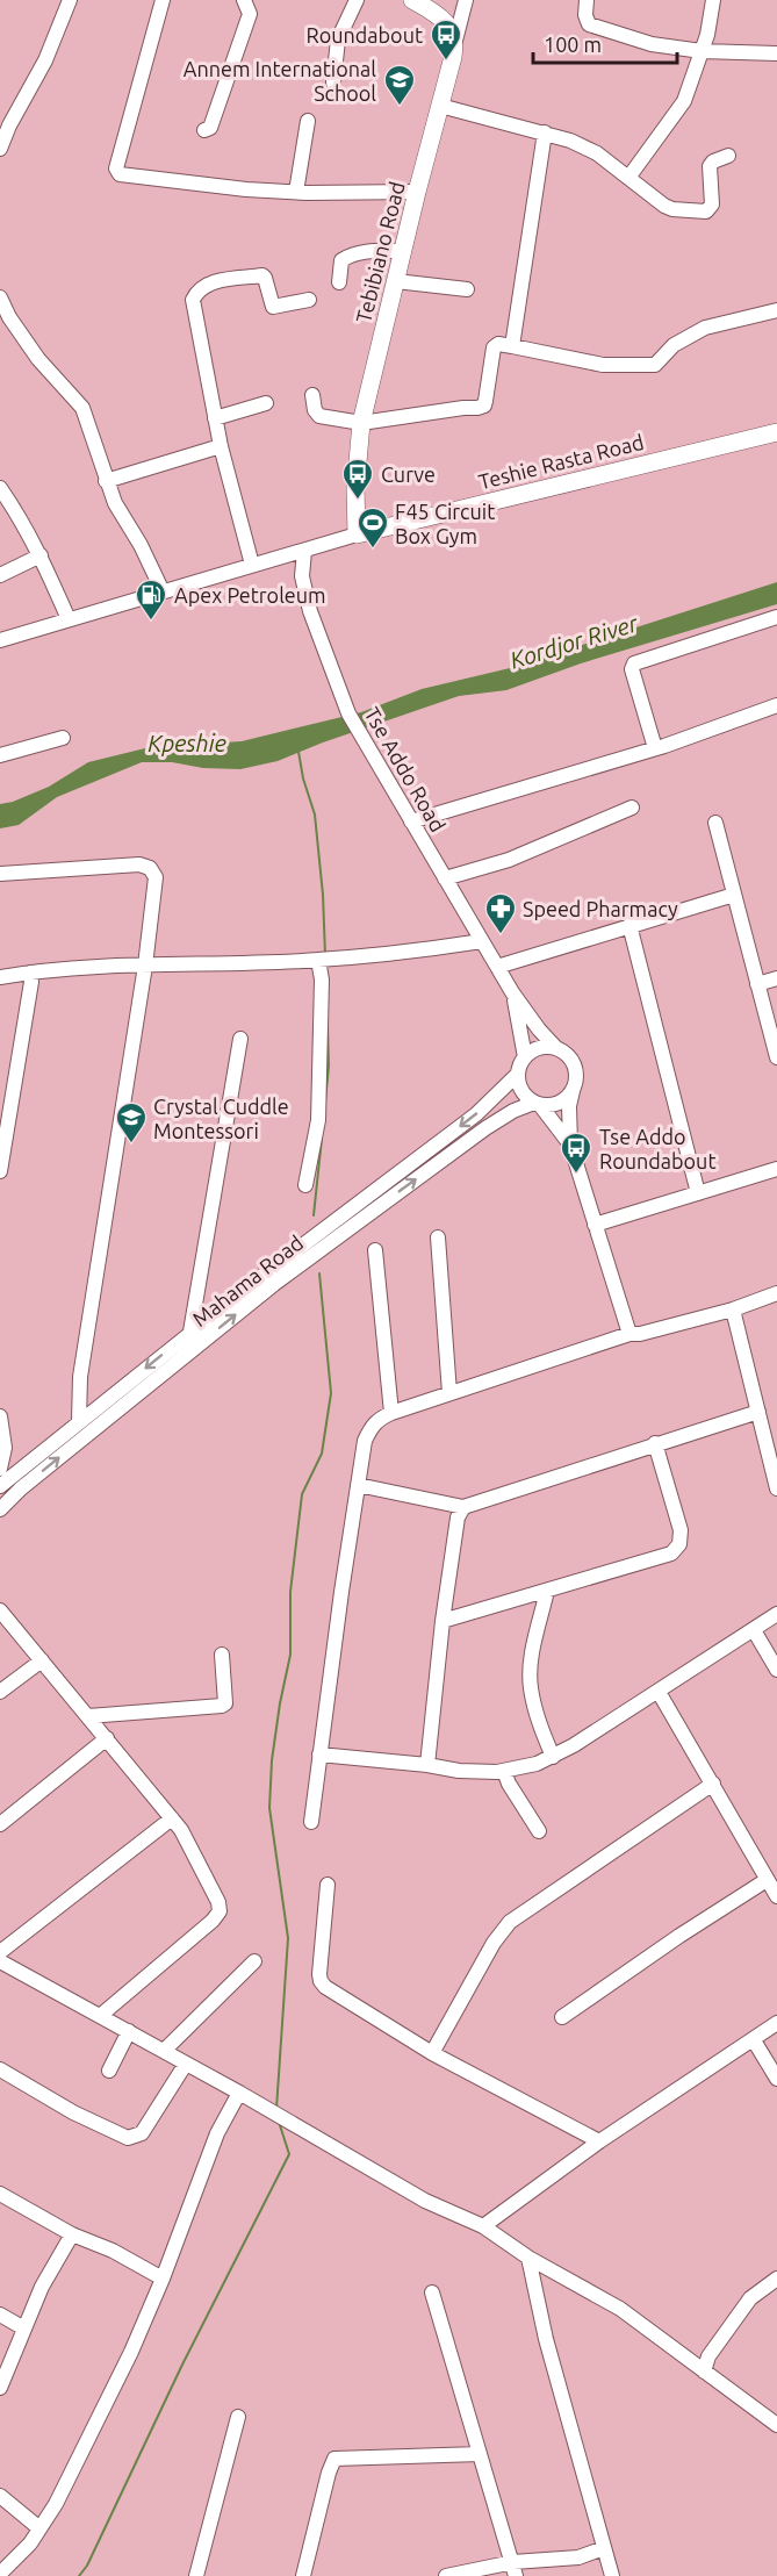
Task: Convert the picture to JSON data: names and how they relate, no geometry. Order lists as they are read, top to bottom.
{
  "streets": {
    "main road": ["Tebibiano Road", "Teshie Rasta Road"],
    "street": ["Tse Addo Road", "Mahama Road"]
  },
  "crossings": [
    ["Tebibiano Road", "Teshie Rasta Road"],
    ["Tse Addo Road", "Mahama Road"]
  ],
  "water": ["Kordjor River", "Kpeshie"],
  "places": {
    "bus stop": ["Roundabout", "Curve", "Tse Addo Roundabout"],
    "school or university": ["Annem International School", "Crystal Cuddle Montessori"],
    "sports": ["F45 Circuit Box Gym"],
    "fuel station": ["Apex Petroleum"],
    "pharmacy": ["Speed Pharmacy"]
  },
  "scale_bar": "100 m"
}
